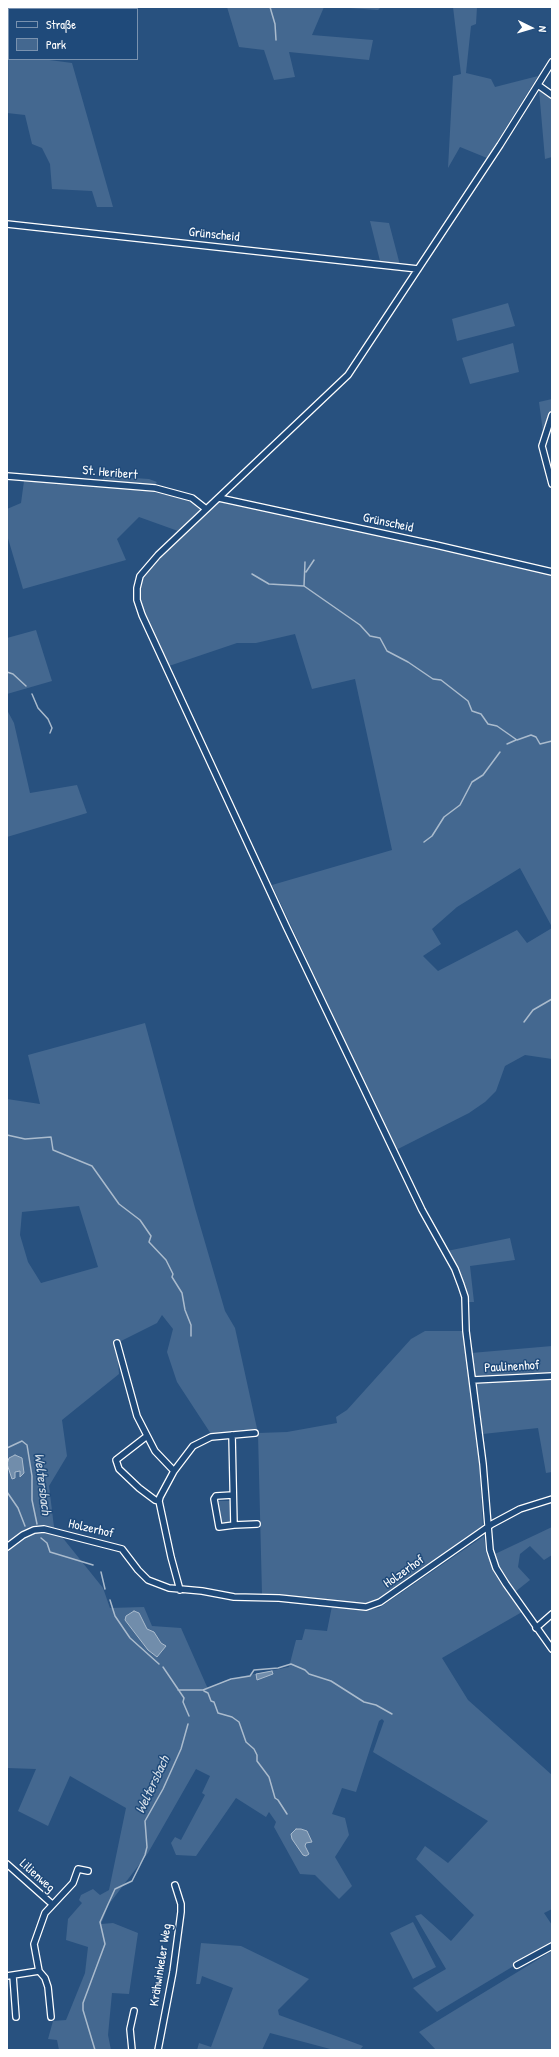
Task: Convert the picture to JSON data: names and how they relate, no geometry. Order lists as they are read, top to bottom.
{
  "streets": {
    "street": [
      "Grünscheid",
      "St. Heribert",
      "Paulinenhof",
      "Holzerhof",
      "Lilienweg",
      "Krähwinkeler Weg"
    ]
  },
  "water": ["Weltersbach"],
  "legend": ["Straße", "Park"],
  "north": "right"
}
